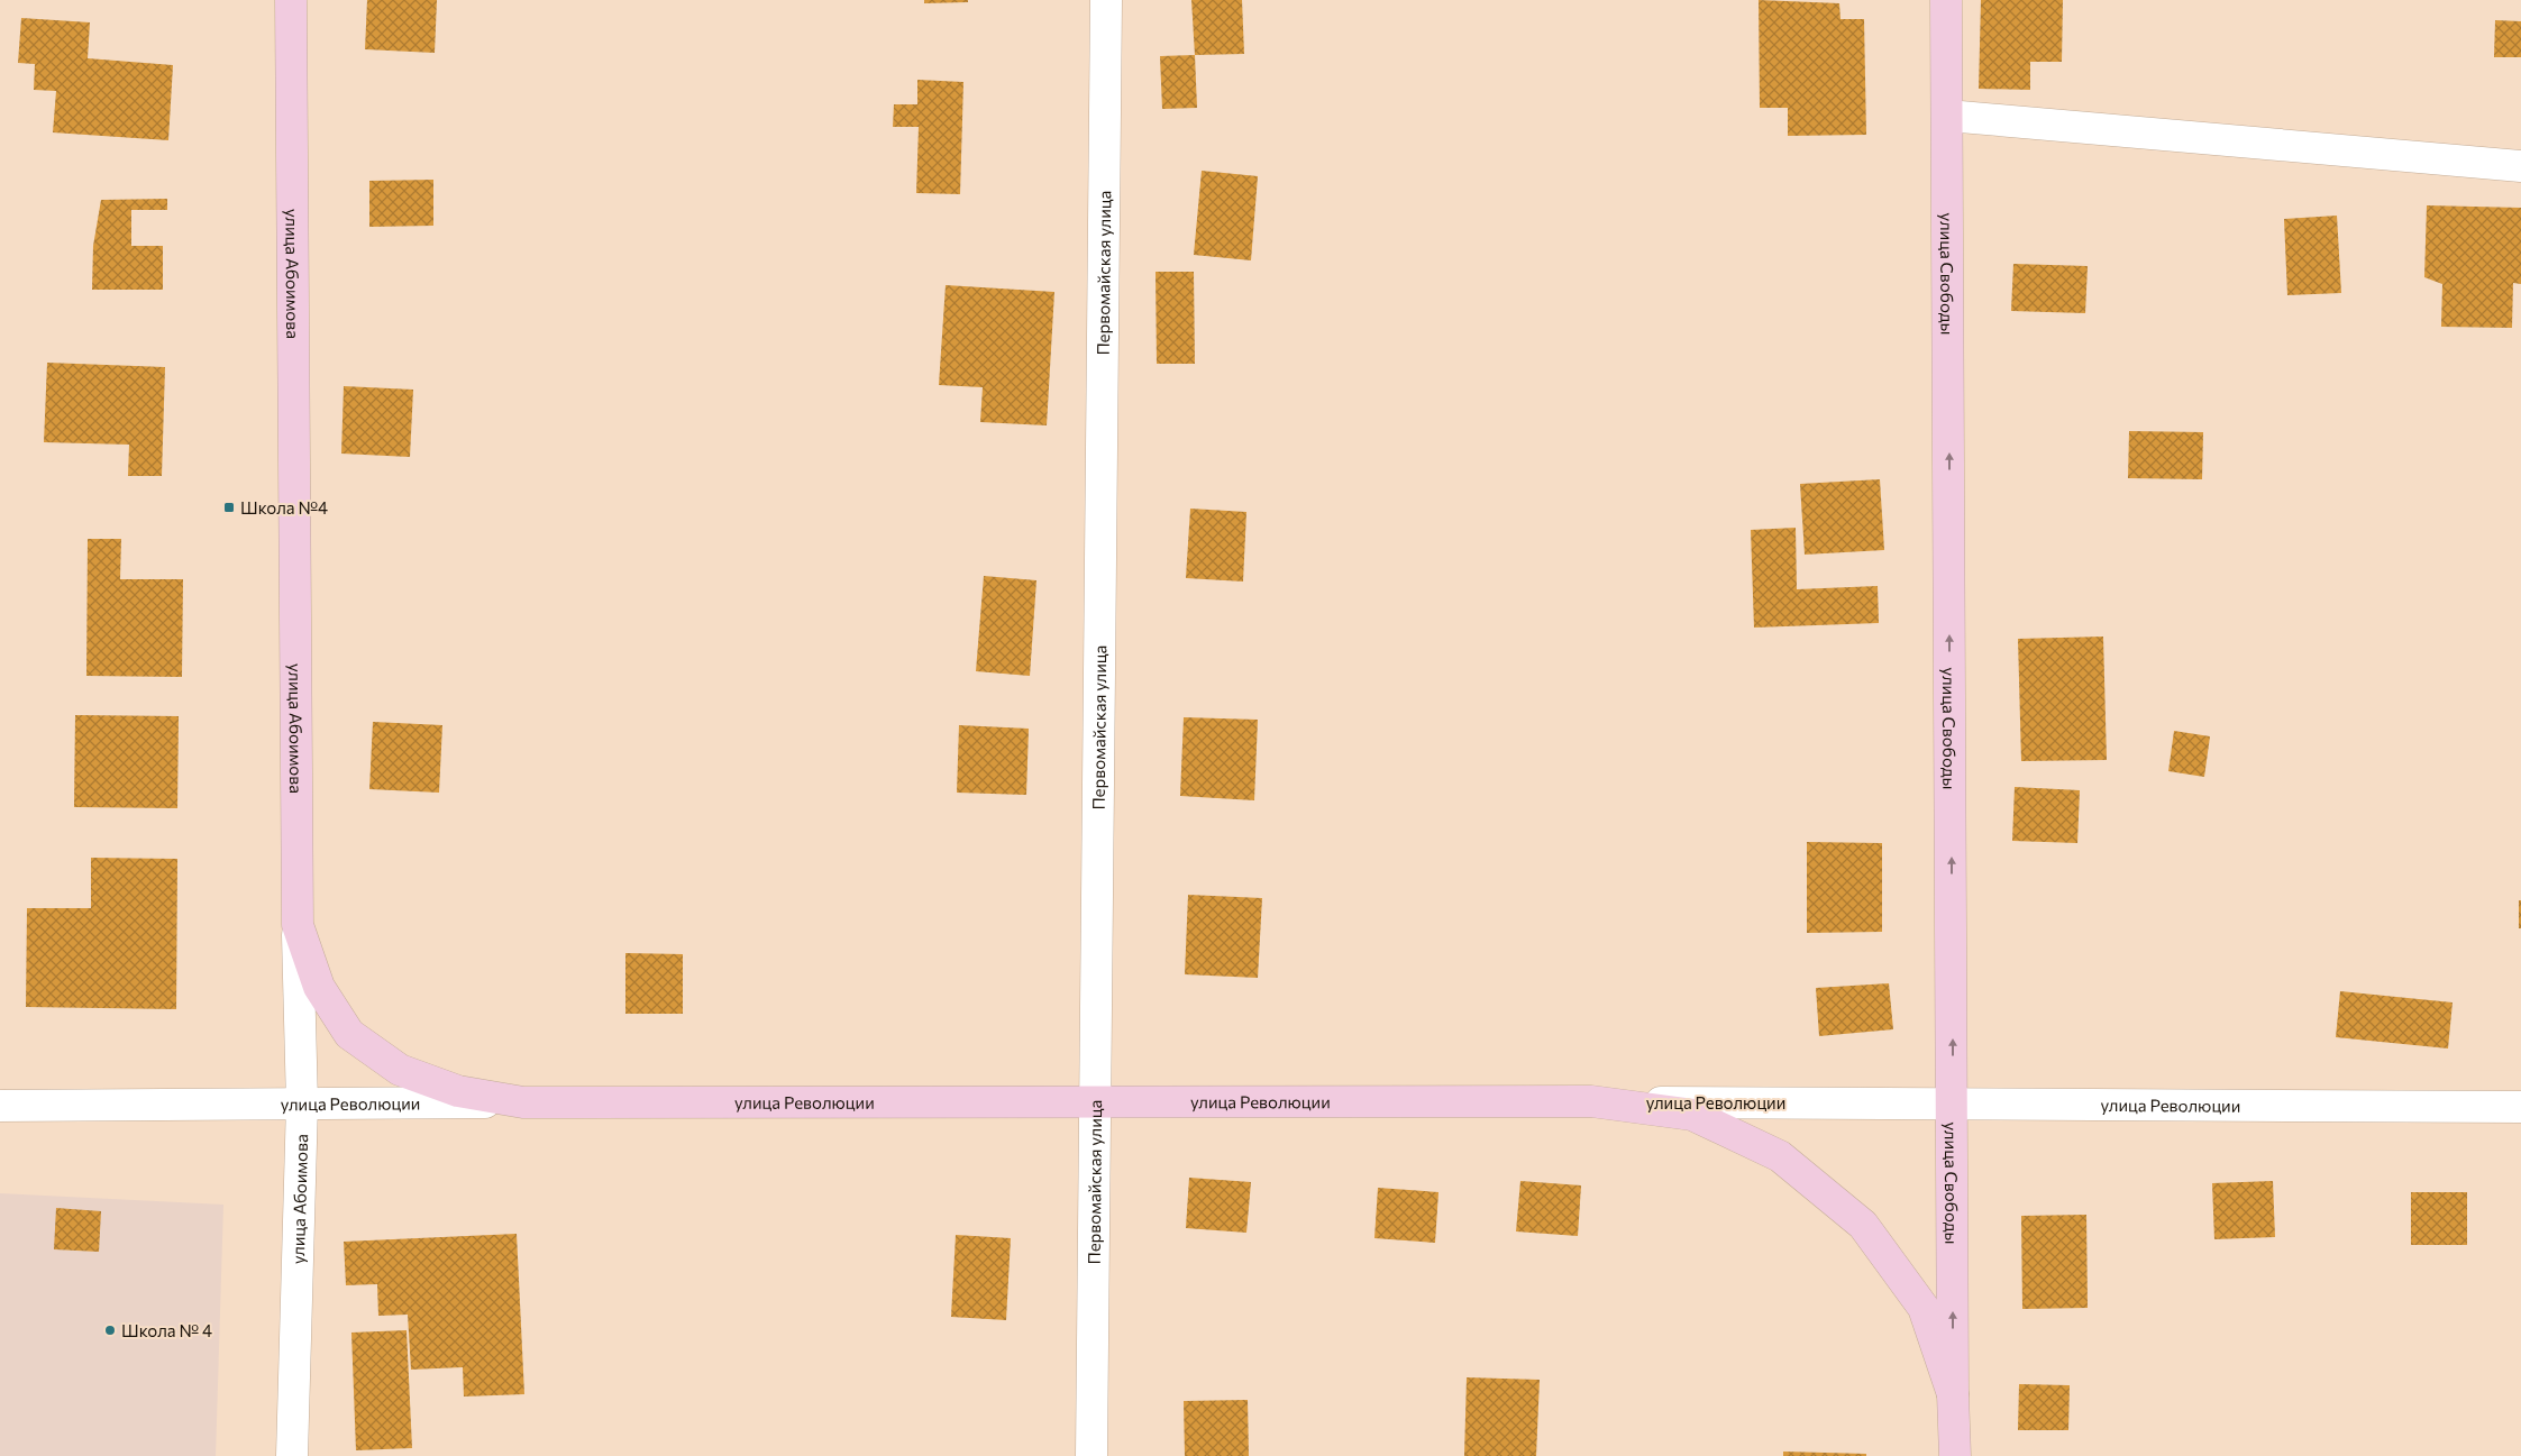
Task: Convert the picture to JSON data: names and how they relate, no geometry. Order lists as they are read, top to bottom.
{
  "streets": {
    "main road": ["улица Абоимова", "улица Свободы", "улица Революции"],
    "street": ["Первомайская улица"]
  },
  "crossings": [
    ["улица Абоимова", "улица Революции"],
    ["Первомайская улица", "улица Революции"],
    ["улица Свободы", "улица Революции"]
  ],
  "one_way": ["улица Свободы"],
  "places": {
    "transit": ["Школа №4"],
    "other": ["Школа № 4"]
  }
}
